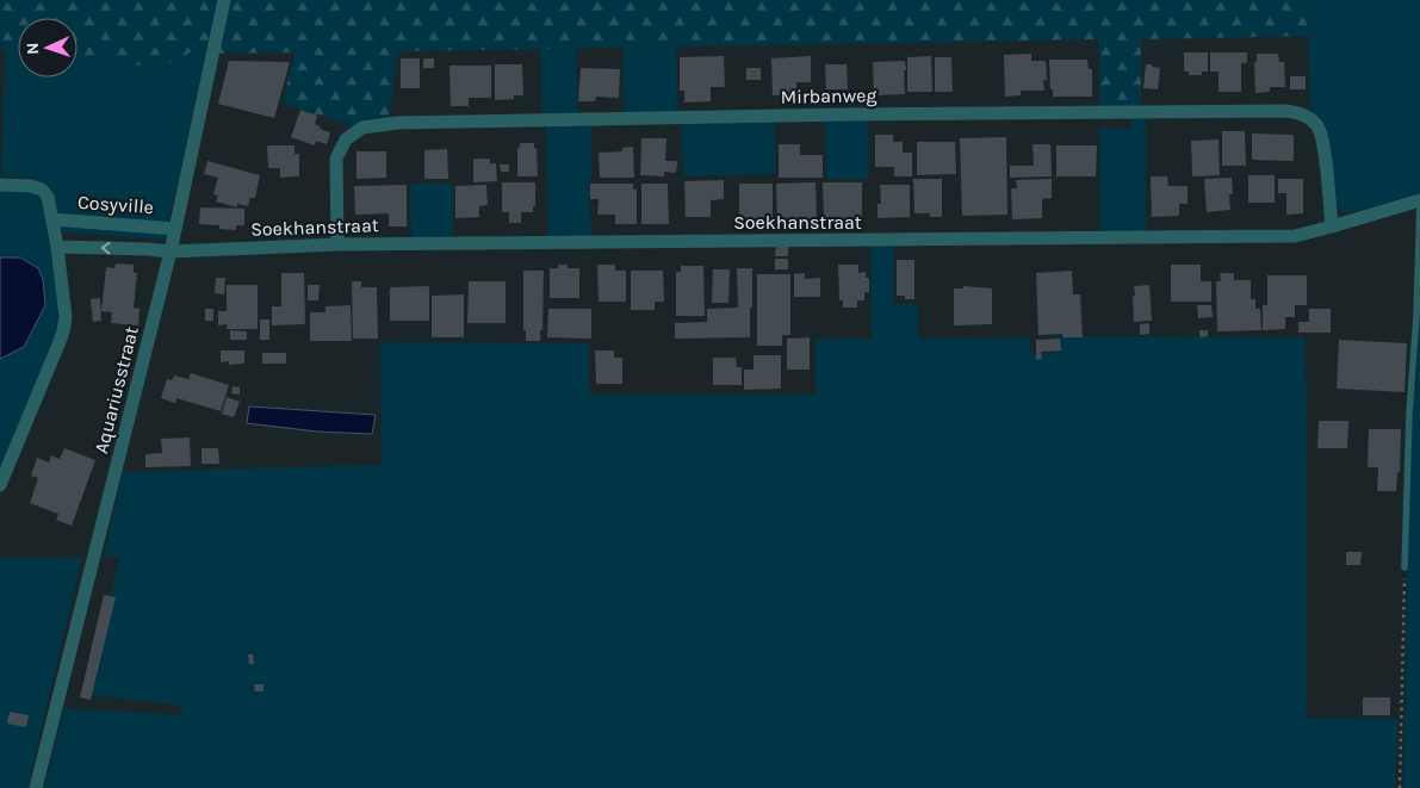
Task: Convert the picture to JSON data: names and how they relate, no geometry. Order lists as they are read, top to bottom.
{
  "streets": {
    "street": [
      "Mirbanweg",
      "Cosyville",
      "Soekhanstraat",
      "Aquariusstraat"
    ]
  },
  "crossings": [
    ["Mirbanweg", "Soekhanstraat"],
    ["Cosyville", "Aquariusstraat"],
    ["Soekhanstraat", "Aquariusstraat"]
  ],
  "north": "left"
}
